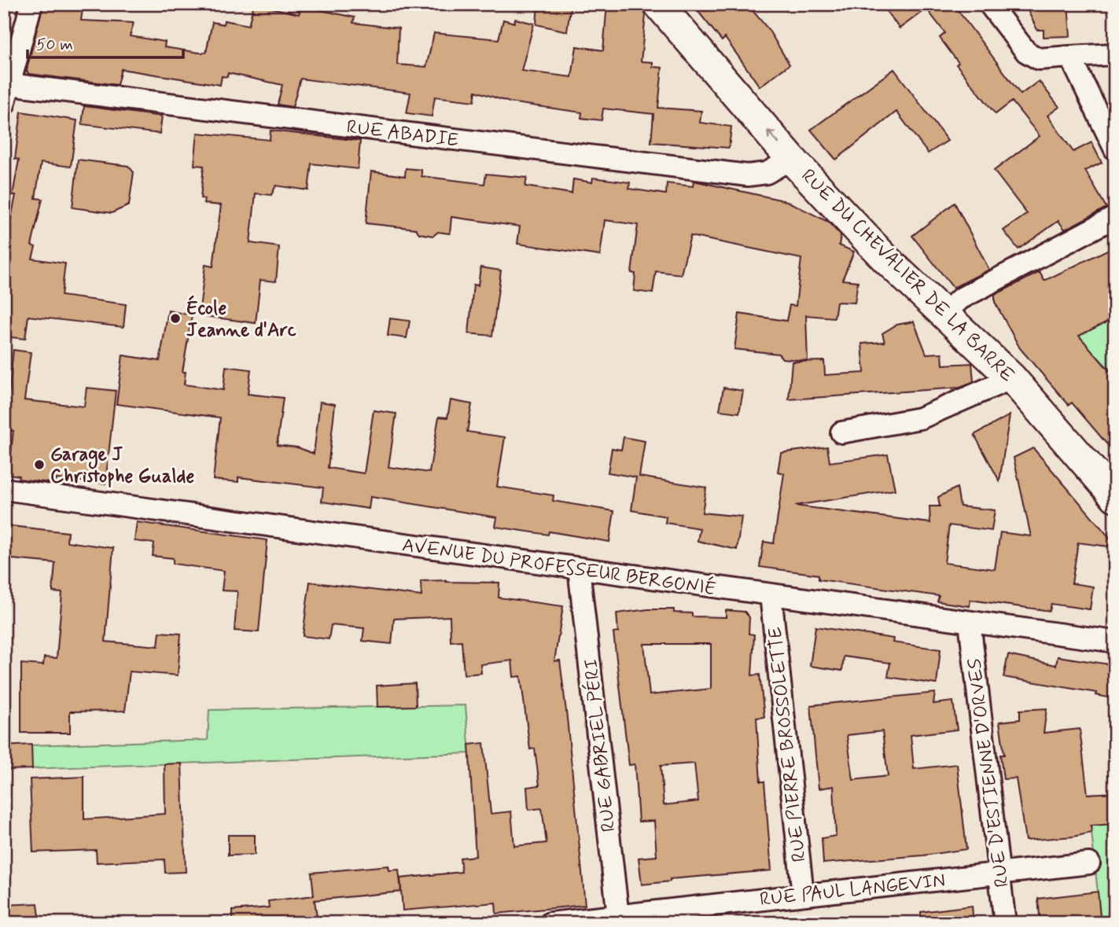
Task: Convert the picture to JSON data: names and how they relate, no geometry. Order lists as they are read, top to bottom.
{
  "streets": {
    "street": [
      "RUE ABADIE",
      "RUE DU CHEVALIER DE LA BARRE",
      "AVENUE DU PROFESSEUR BERGONIÉ",
      "RUE PIERRE BROSSOLETTE",
      "RUE GABRIEL PÉRI",
      "RUE D'ESTIENNE D'ORVES",
      "RUE PAUL LANGEVIN"
    ]
  },
  "crossings": [
    ["RUE ABADIE", "RUE DU CHEVALIER DE LA BARRE"],
    ["AVENUE DU PROFESSEUR BERGONIÉ", "RUE PIERRE BROSSOLETTE"],
    ["AVENUE DU PROFESSEUR BERGONIÉ", "RUE GABRIEL PÉRI"],
    ["AVENUE DU PROFESSEUR BERGONIÉ", "RUE D'ESTIENNE D'ORVES"],
    ["RUE PIERRE BROSSOLETTE", "RUE PAUL LANGEVIN"],
    ["RUE GABRIEL PÉRI", "RUE PAUL LANGEVIN"],
    ["RUE D'ESTIENNE D'ORVES", "RUE PAUL LANGEVIN"]
  ],
  "places": ["École Jeanne d'Arc", "Garage J Christophe Gualde"],
  "scale_bar": "50 m"
}
